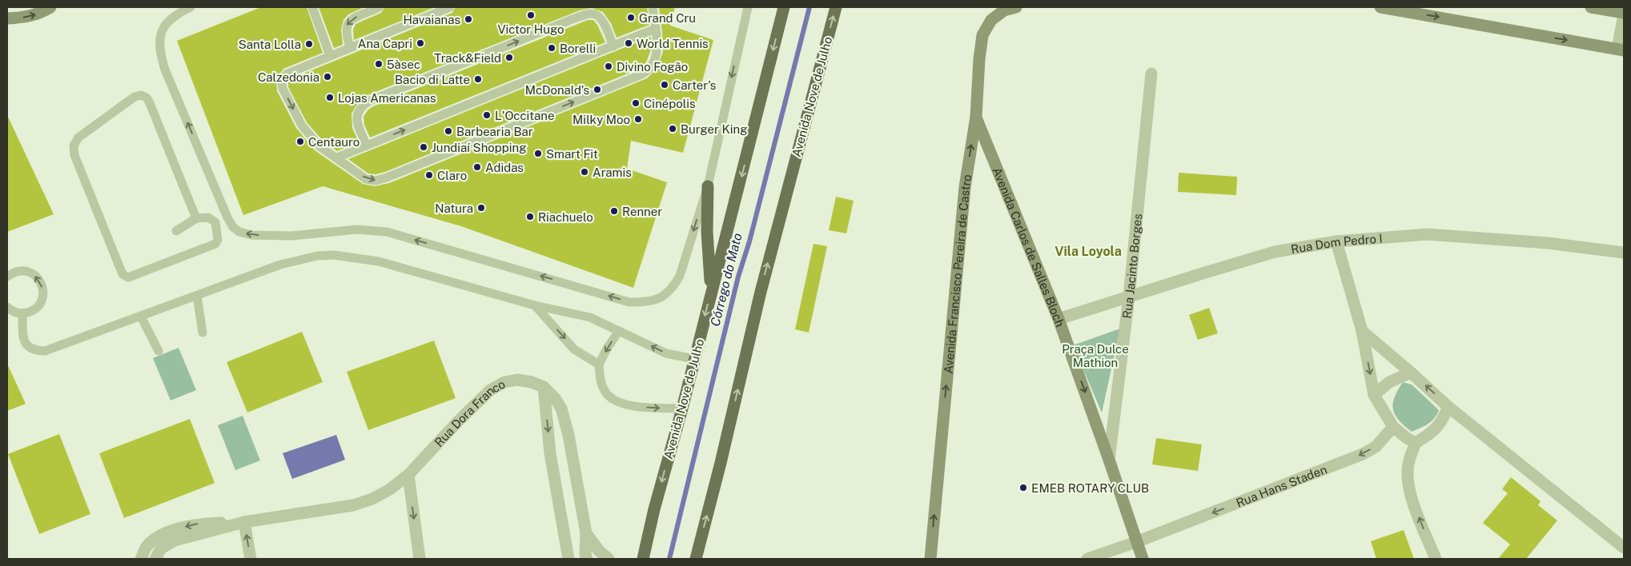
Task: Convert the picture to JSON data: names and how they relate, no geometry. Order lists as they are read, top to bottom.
{
  "streets": {
    "main road": ["Avenida Nove de Julho"],
    "street": [
      "Rua Dom Pedro I",
      "Avenida Carlos de Salles Bloch",
      "Rua Jacinto Borges",
      "Avenida Francisco Pereira de Castro",
      "Rua Dora Franco",
      "Rua Hans Staden"
    ]
  },
  "crossings": [
    ["Rua Dom Pedro I", "Avenida Carlos de Salles Bloch"],
    ["Rua Dom Pedro I", "Rua Jacinto Borges"],
    ["Avenida Carlos de Salles Bloch", "Rua Jacinto Borges"],
    ["Avenida Carlos de Salles Bloch", "Avenida Francisco Pereira de Castro"],
    ["Avenida Carlos de Salles Bloch", "Rua Hans Staden"]
  ],
  "one_way": ["Avenida Francisco Pereira de Castro", "Rua Hans Staden"],
  "districts": ["Vila Loyola"],
  "water": ["Córrego do Mato"],
  "parks": ["Praça Dulce Mathion"],
  "places": [
    "Victor Hugo",
    "Grand Cru",
    "Havaianas",
    "Ana Capri",
    "World Tennis",
    "Santa Lolla",
    "Borelli",
    "Track&Field",
    "5àsec",
    "Divino Fogão",
    "Calzedonia",
    "Bacio di Latte",
    "Carter's",
    "McDonald's",
    "Lojas Americanas",
    "Cinépolis",
    "L'Occitane",
    "Milky Moo",
    "Burger King",
    "Barbearia Bar",
    "Centauro",
    "Jundiaí Shopping",
    "Smart Fit",
    "Adidas",
    "Aramis",
    "Claro",
    "Natura",
    "Renner",
    "Riachuelo",
    "EMEB ROTARY CLUB"
  ]
}
